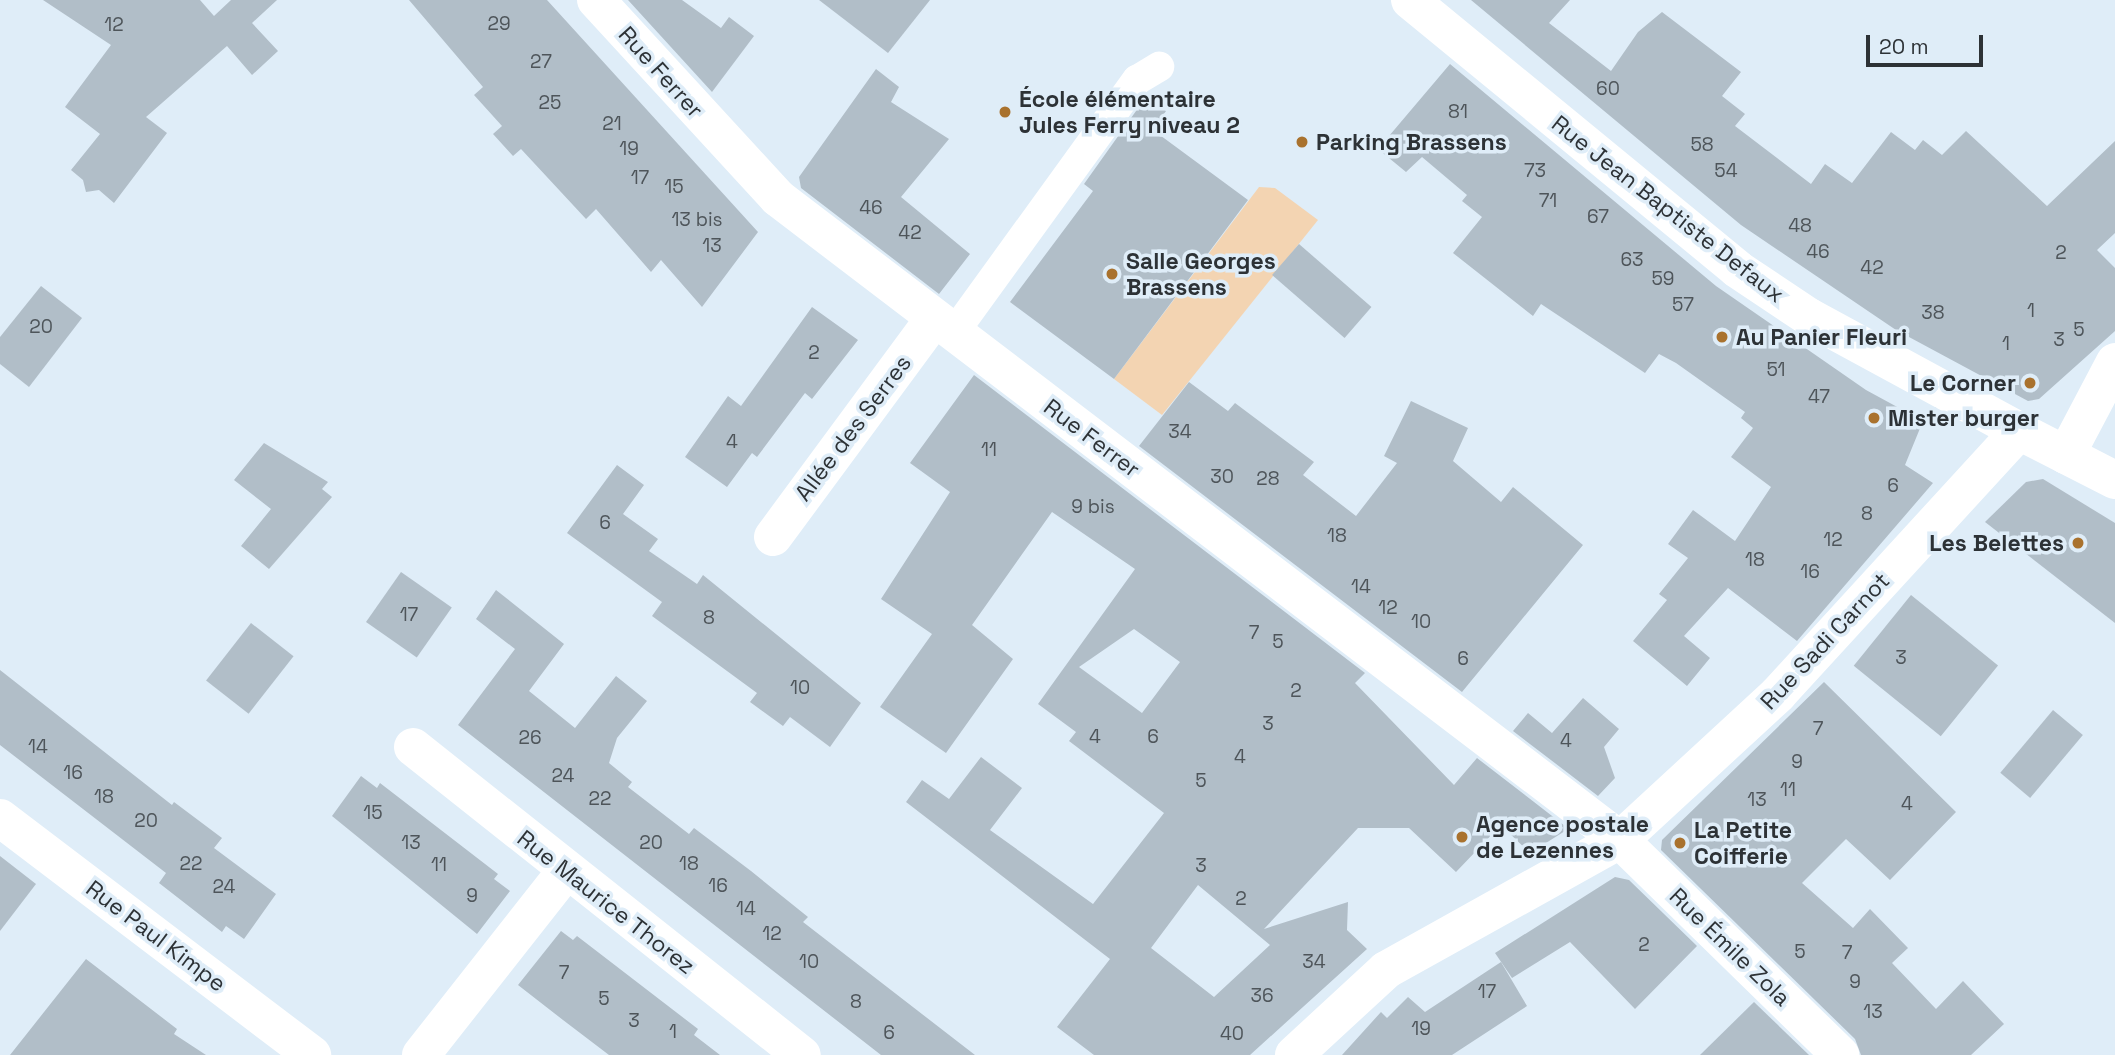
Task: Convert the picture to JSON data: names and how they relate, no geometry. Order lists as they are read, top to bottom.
{
  "streets": {
    "street": [
      "Rue Ferrer",
      "Rue Jean Baptiste Defaux",
      "Allée des Serres",
      "Rue Sadi Carnot",
      "Rue Maurice Thorez",
      "Rue Paul Kimpe",
      "Rue Émile Zola"
    ]
  },
  "crossings": [
    ["Rue Ferrer", "Allée des Serres"],
    ["Rue Ferrer", "Rue Sadi Carnot"],
    ["Rue Ferrer", "Rue Émile Zola"],
    ["Rue Jean Baptiste Defaux", "Rue Sadi Carnot"],
    ["Rue Sadi Carnot", "Rue Émile Zola"]
  ],
  "places": [
    "École élémentaire Jules Ferry niveau 2",
    "Parking Brassens",
    "Salle Georges Brassens",
    "Au Panier Fleuri",
    "Le Corner",
    "Mister burger",
    "Les Belettes",
    "Agence postale de Lezennes",
    "La Petite Coifferie"
  ],
  "house_numbers": [
    "29",
    "12",
    "27",
    "60",
    "25",
    "81",
    "21",
    "58",
    "19",
    "73",
    "54",
    "17",
    "15",
    "71",
    "46",
    "67",
    "13 bis",
    "48",
    "42",
    "13",
    "46",
    "2",
    "63",
    "42",
    "59",
    "57",
    "1",
    "38",
    "20",
    "5",
    "3",
    "1",
    "2",
    "51",
    "47",
    "34",
    "4",
    "11",
    "30",
    "28",
    "6",
    "9 bis",
    "8",
    "6",
    "18",
    "12",
    "18",
    "16",
    "14",
    "12",
    "17",
    "8",
    "10",
    "7",
    "5",
    "3",
    "6",
    "10",
    "2",
    "3",
    "7",
    "4",
    "6",
    "26",
    "4",
    "14",
    "4",
    "9",
    "16",
    "24",
    "5",
    "11",
    "18",
    "22",
    "13",
    "4",
    "15",
    "20",
    "13",
    "20",
    "22",
    "18",
    "11",
    "3",
    "16",
    "24",
    "9",
    "2",
    "14",
    "12",
    "2",
    "5",
    "7",
    "10",
    "34",
    "7",
    "9",
    "17",
    "36",
    "5",
    "8",
    "13",
    "3",
    "19",
    "1",
    "6",
    "40"
  ],
  "scale_bar": "20 m"
}
